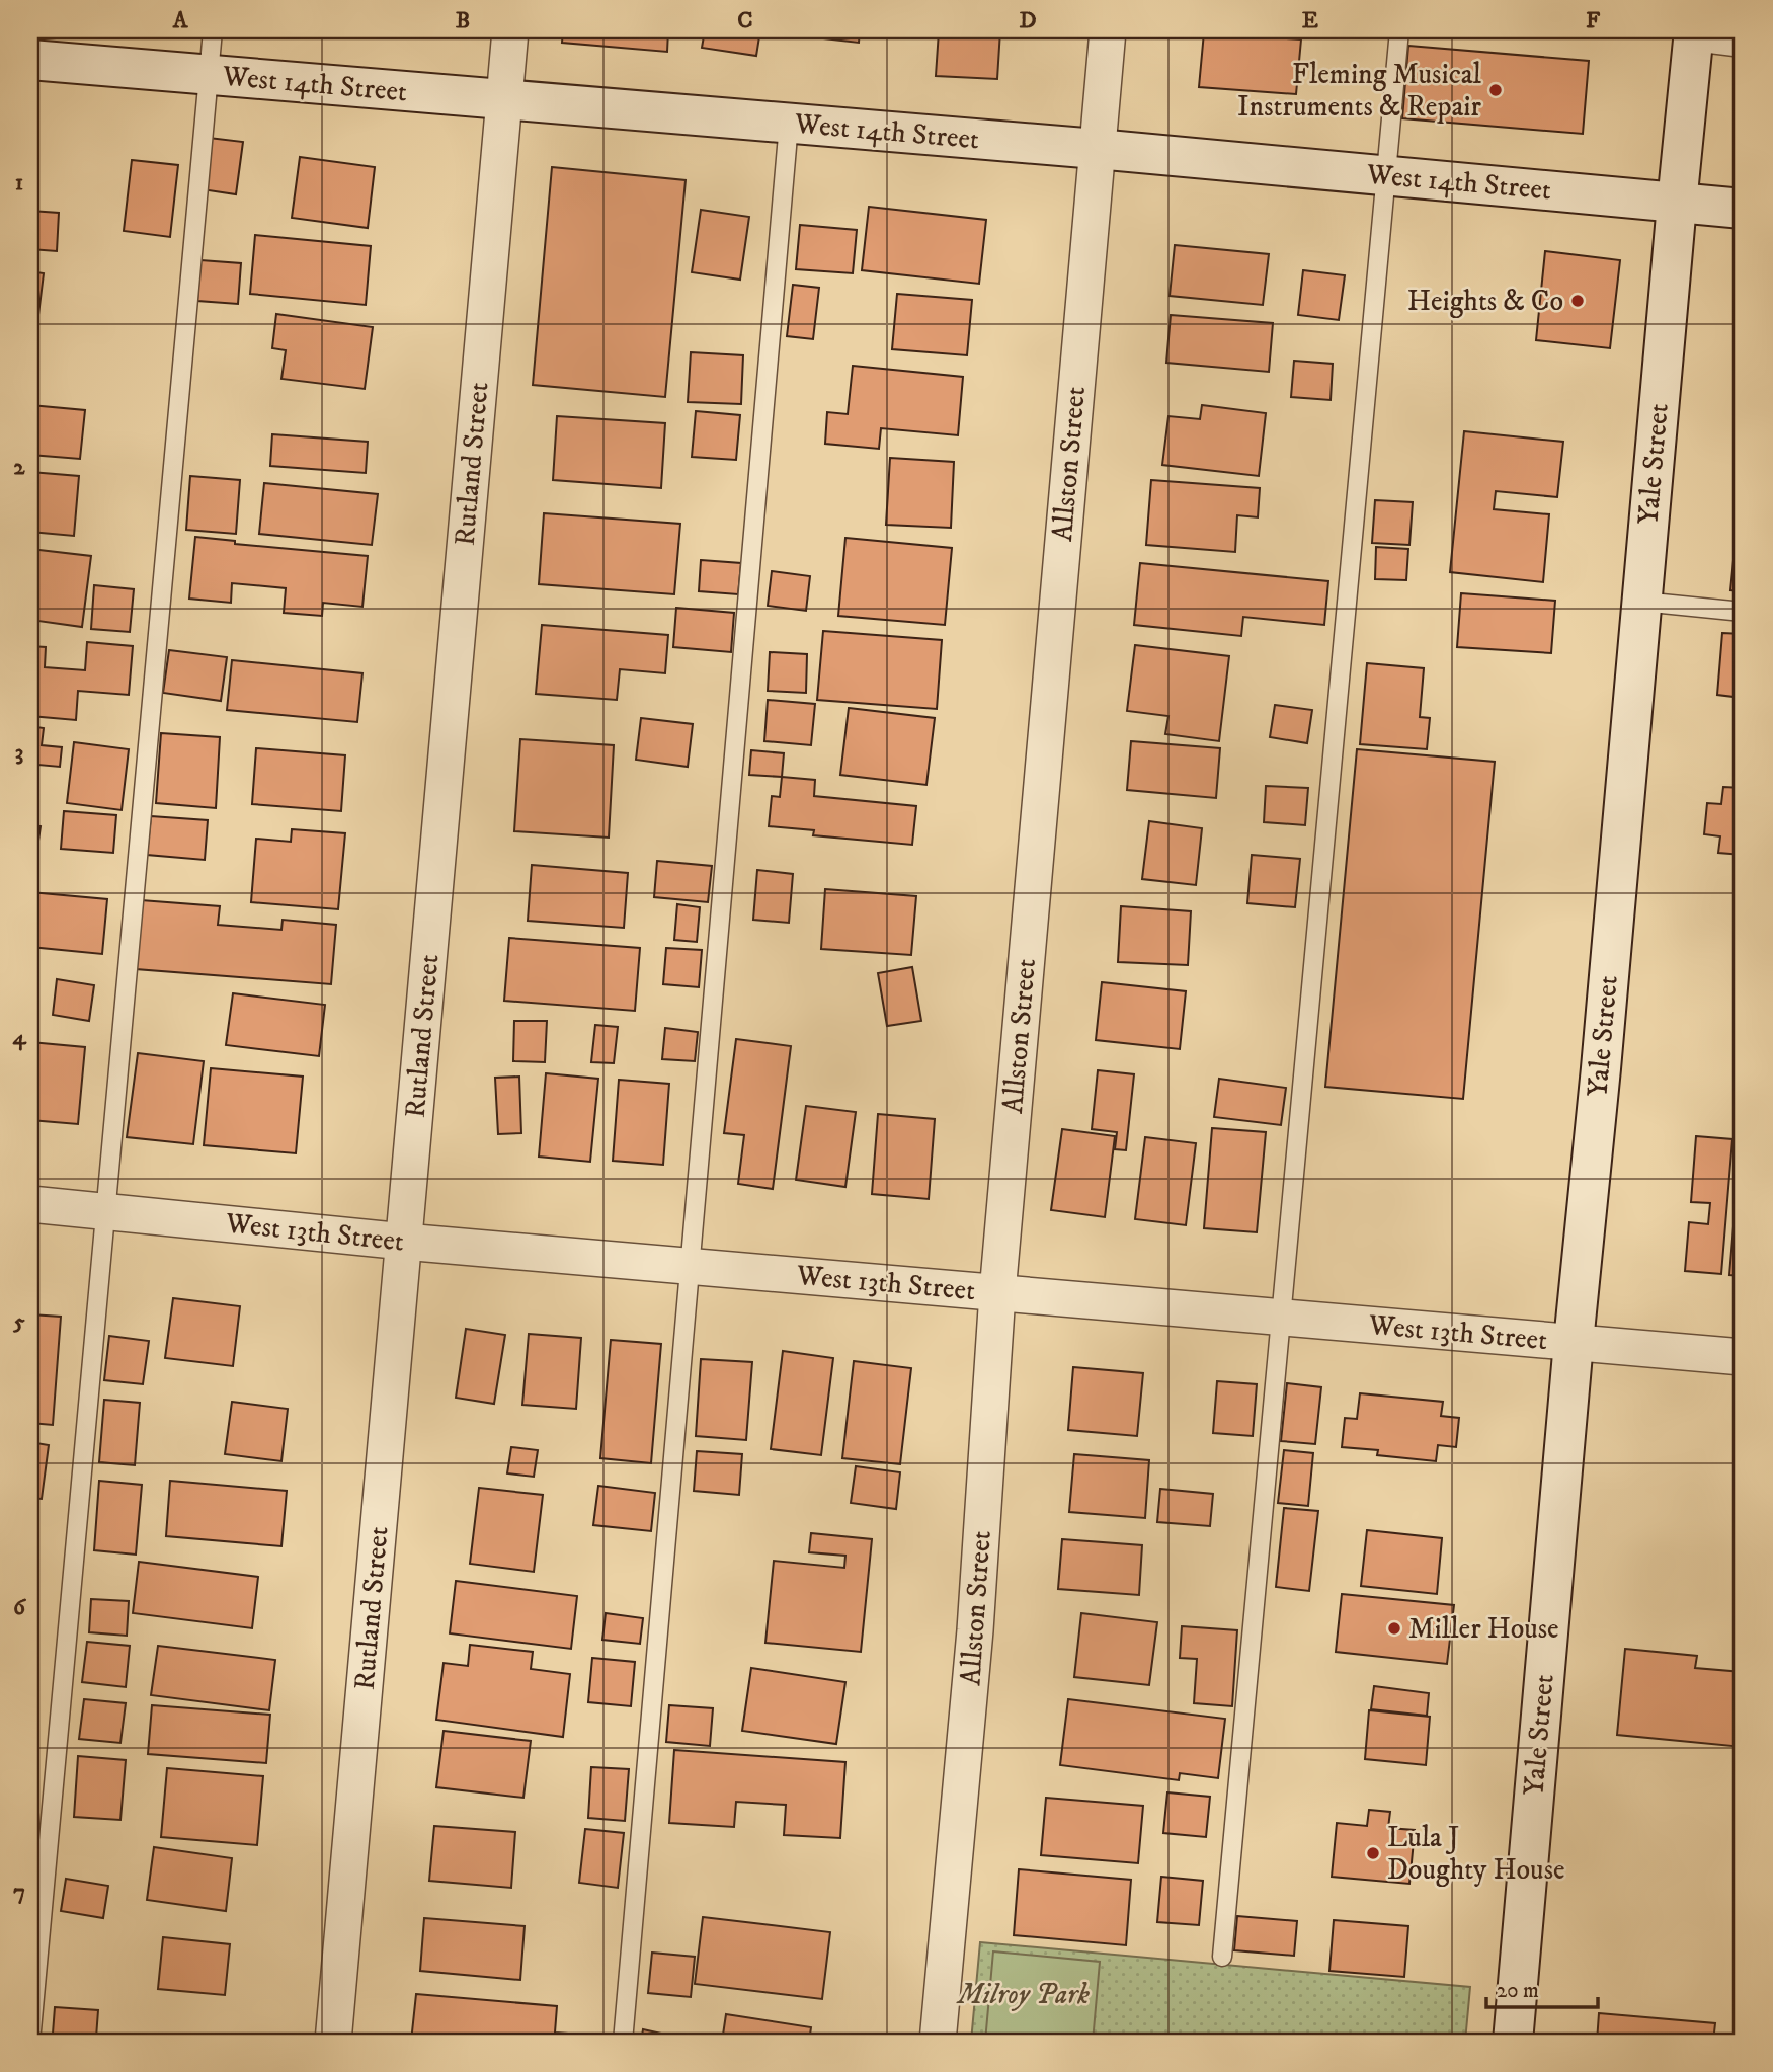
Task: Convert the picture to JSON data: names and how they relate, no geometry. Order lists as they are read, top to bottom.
{
  "streets": {
    "main road": ["West 14th Street", "Yale Street"],
    "street": ["Rutland Street", "Allston Street", "West 13th Street"]
  },
  "crossings": [
    ["West 14th Street", "Rutland Street"],
    ["West 14th Street", "Allston Street"],
    ["West 14th Street", "Yale Street"],
    ["Rutland Street", "West 13th Street"],
    ["Allston Street", "West 13th Street"],
    ["Yale Street", "West 13th Street"]
  ],
  "parks": ["Milroy Park"],
  "places": [
    "Fleming Musical Instruments & Repair",
    "Heights & Co",
    "Miller House",
    "Lula J Doughty House"
  ],
  "scale_bar": "20 m",
  "grid": {
    "columns": [
      "A",
      "B",
      "C",
      "D",
      "E",
      "F"
    ],
    "rows": [
      "1",
      "2",
      "3",
      "4",
      "5",
      "6",
      "7"
    ]
  }
}
